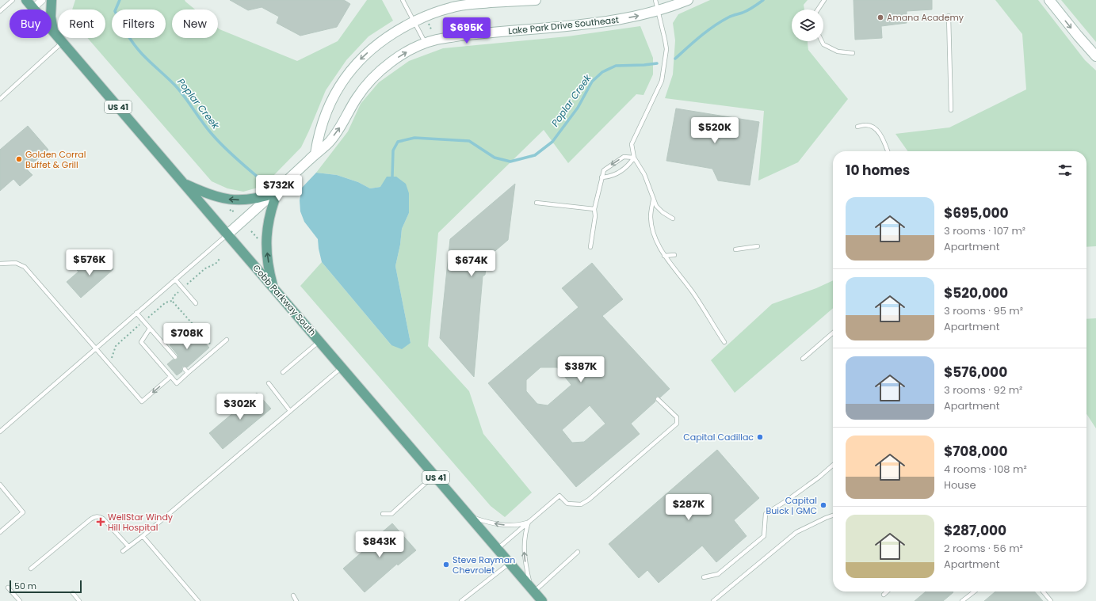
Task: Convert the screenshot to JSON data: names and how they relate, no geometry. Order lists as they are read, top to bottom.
{
  "streets": {
    "main road": ["US 41", "Cobb Parkway South"],
    "street": ["Lake Park Drive Southeast"]
  },
  "crossings": [
    ["Lake Park Drive Southeast", "Cobb Parkway South"]
  ],
  "water": ["Poplar Creek"],
  "places": {
    "other": [
      "Amana Academy",
      "Golden Corral Buffet & Grill",
      "Capital Cadillac",
      "Capital Buick | GMC",
      "Steve Rayman Chevrolet"
    ],
    "health": ["WellStar Windy Hill Hospital"]
  },
  "scale_bar": "50 m",
  "page": {
    "chip": [
      "Buy",
      "Rent",
      "Filters",
      "New"
    ],
    "price": [
      "$695K",
      "$520K",
      "$732K",
      "$576K",
      "$674K",
      "$708K",
      "$387K",
      "$302K",
      "$287K",
      "$843K"
    ],
    "heading": "10 homes",
    "list": [
      {
        "name": "$695,000",
        "note": "3 rooms · 107 m² · Apartment"
      },
      {
        "name": "$520,000",
        "note": "3 rooms · 95 m² · Apartment"
      },
      {
        "name": "$576,000",
        "note": "3 rooms · 92 m² · Apartment"
      },
      {
        "name": "$708,000",
        "note": "4 rooms · 108 m² · House"
      },
      {
        "name": "$287,000",
        "note": "2 rooms · 56 m² · Apartment"
      }
    ],
    "scale": "50 m"
  }
}
